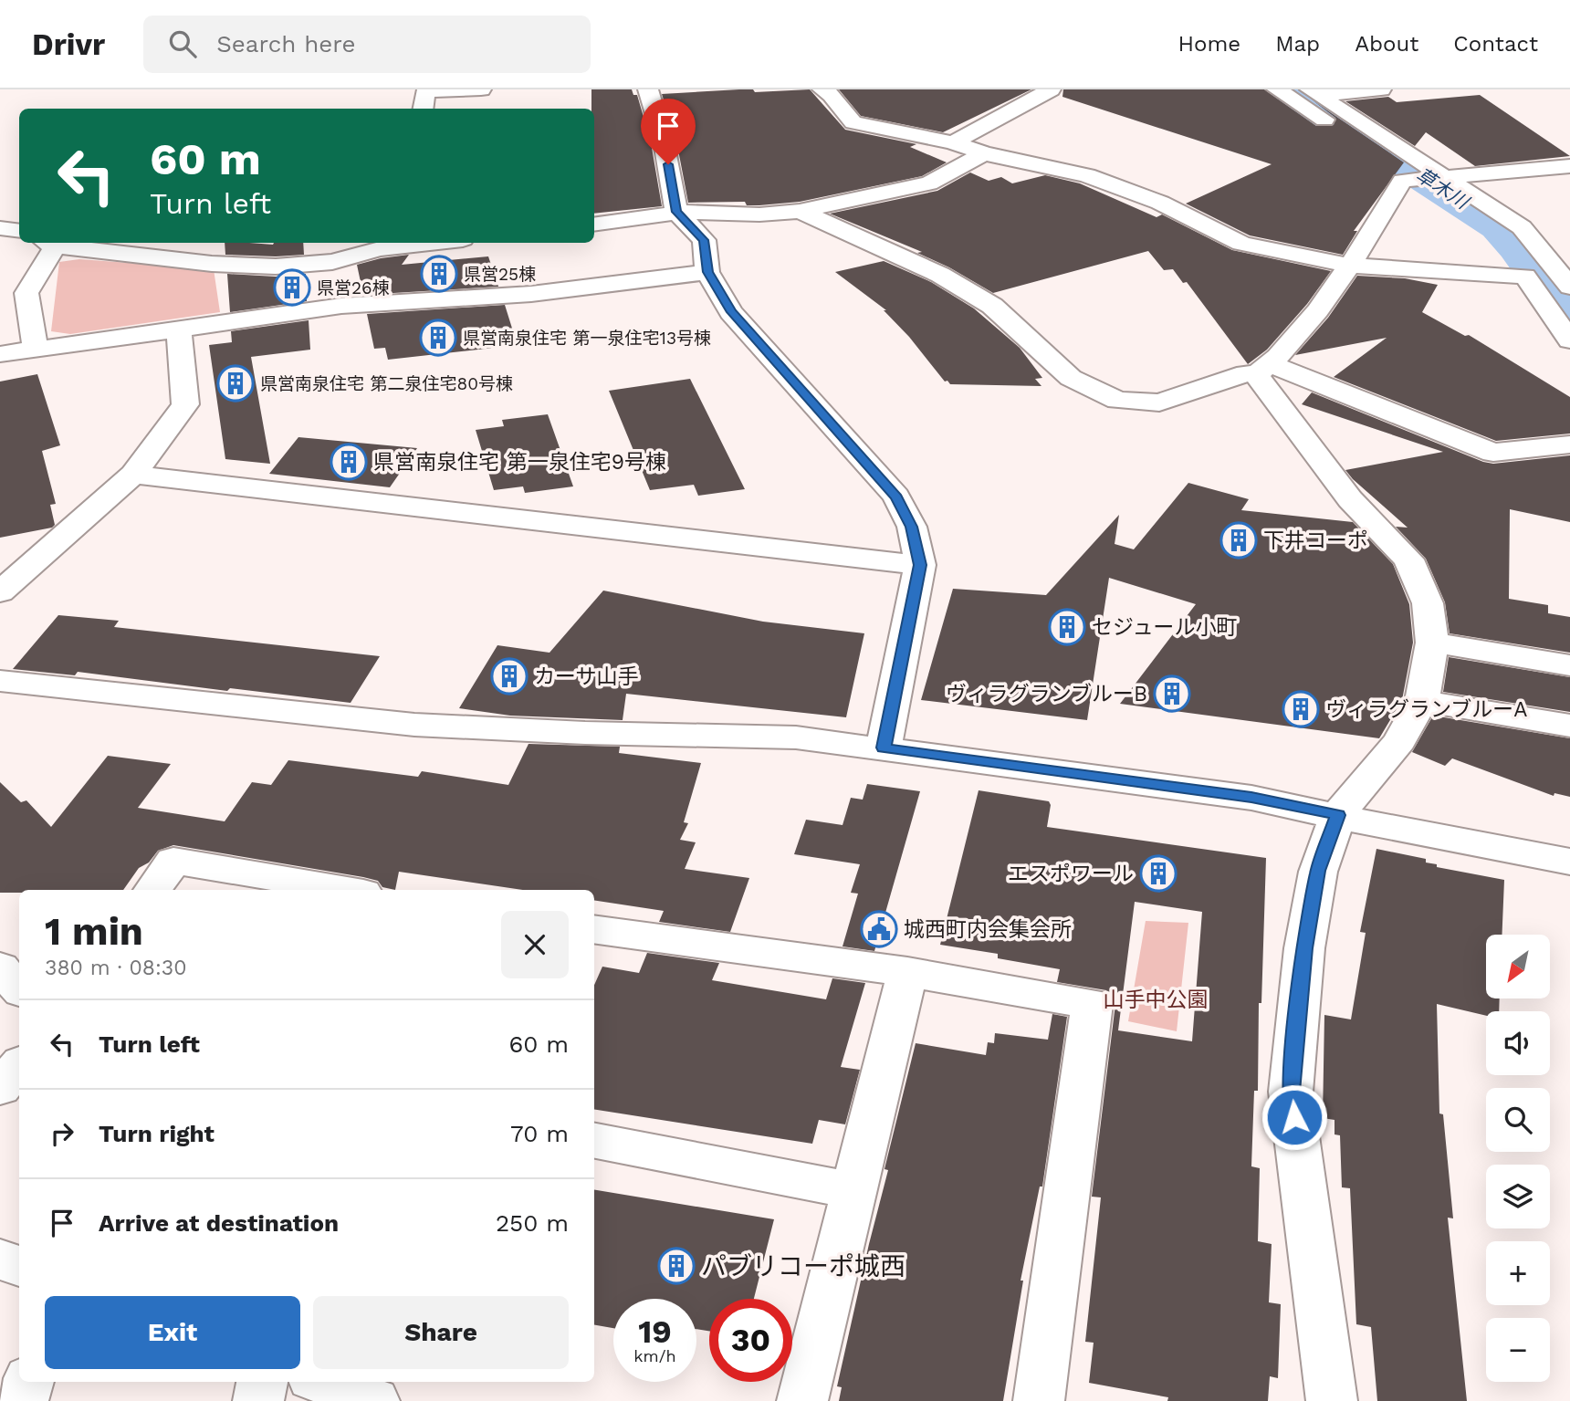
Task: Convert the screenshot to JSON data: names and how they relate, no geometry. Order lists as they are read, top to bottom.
{
  "water": ["草木川"],
  "parks": ["山手中公園"],
  "places": {
    "building": [
      "県営25棟",
      "県営26棟",
      "県営南泉住宅 第一泉住宅13号棟",
      "県営南泉住宅 第二泉住宅80号棟",
      "県営南泉住宅 第一泉住宅9号棟",
      "下井コーポ",
      "セジュール小町",
      "カーサ山手",
      "ヴィラグランブルーB",
      "ヴィラグランブルーA",
      "エスポワール",
      "パブリコーポ城西"
    ],
    "public building": ["城西町内会集会所"]
  },
  "north": "bottom left",
  "page": {
    "header": "Drivr",
    "search": "Search here",
    "nav": [
      "Home",
      "Map",
      "About",
      "Contact"
    ],
    "turn": ["60 m", "Turn left"],
    "heading": ["1 min", "380 m · 08:30"],
    "map_buttons": ["+", "−"],
    "list": [
      {
        "name": "Turn left",
        "value": "60 m"
      },
      {
        "name": "Turn right",
        "value": "70 m"
      },
      {
        "name": "Arrive at destination",
        "value": "250 m"
      }
    ],
    "buttons": ["Exit", "Share"],
    "speed": "19 km/h",
    "limit": "30"
  }
}
